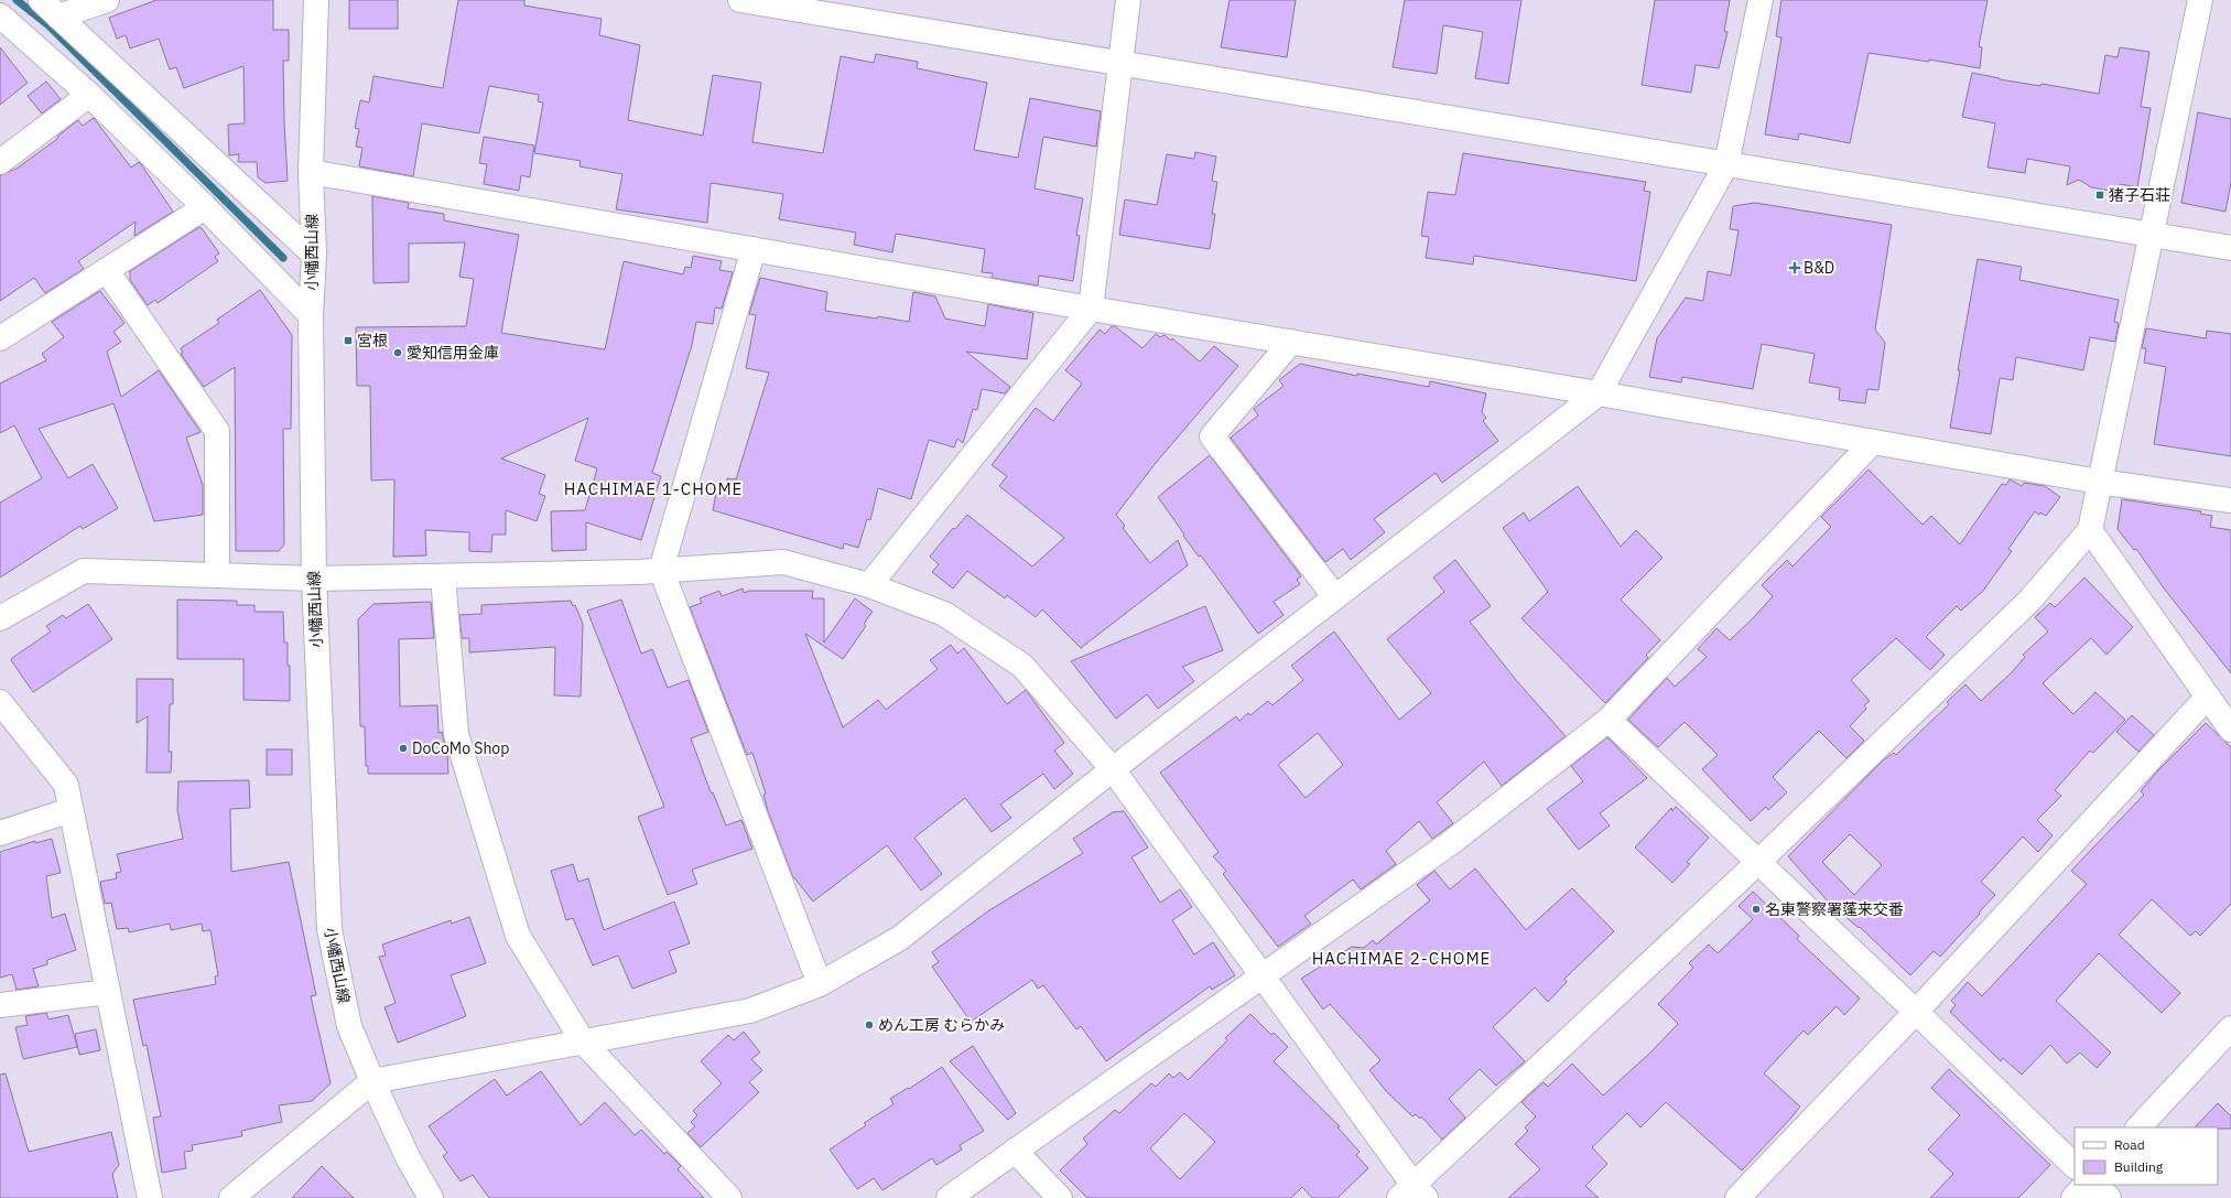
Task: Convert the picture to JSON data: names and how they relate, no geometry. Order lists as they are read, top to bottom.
{
  "streets": {
    "street": ["小幡西山線"]
  },
  "districts": ["HACHIMAE 1-CHOME", "HACHIMAE 2-CHOME"],
  "places": {
    "transit": ["猪子石荘", "宮根"],
    "health": ["B&D"],
    "other": [
      "愛知信用金庫",
      "DoCoMo Shop",
      "名東警察署蓬来交番",
      "めん工房 むらかみ"
    ]
  },
  "legend": ["Road", "Building"]
}
